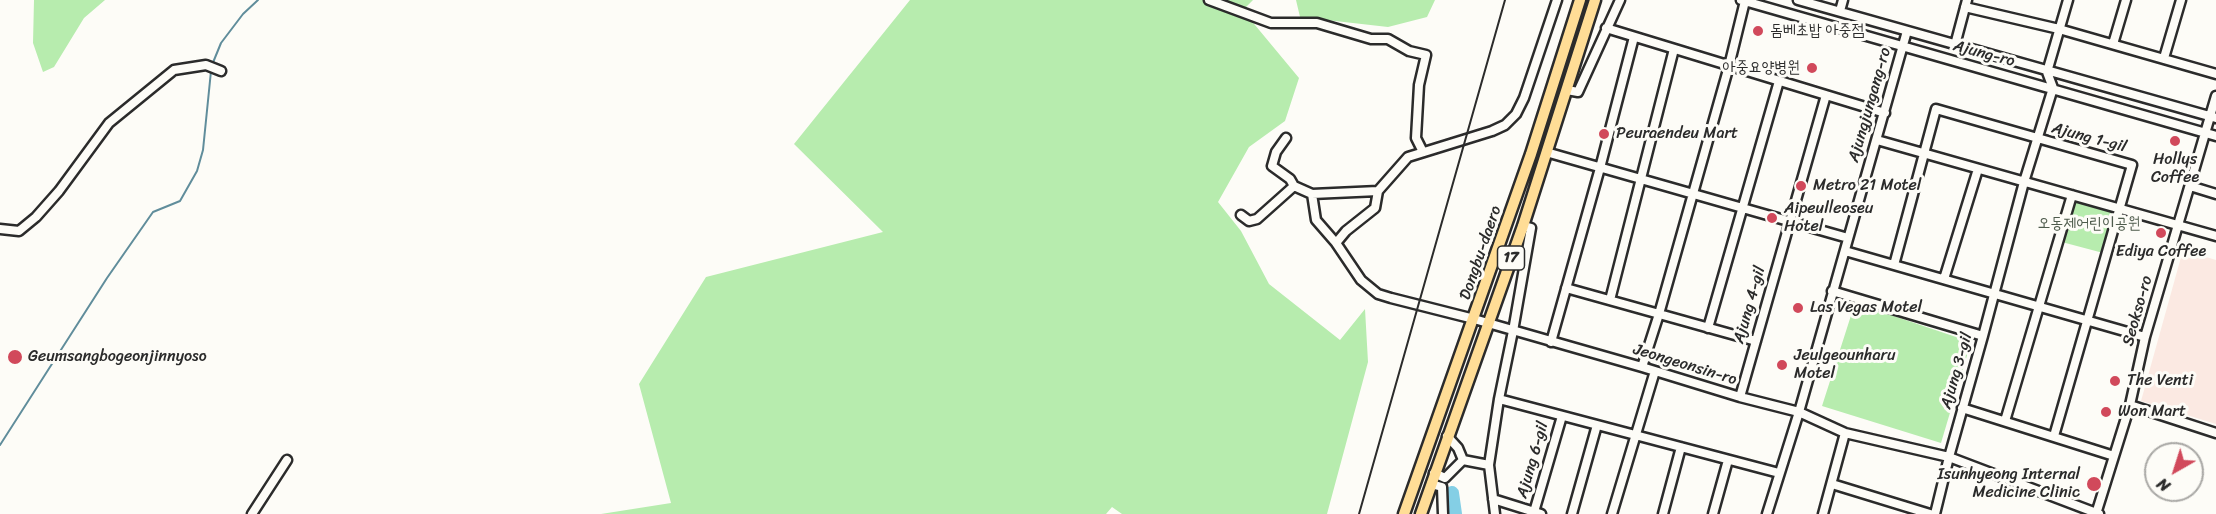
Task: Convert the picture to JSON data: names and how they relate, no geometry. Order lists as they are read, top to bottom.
{
  "streets": {
    "main road": ["Dongbu-daero", "17"],
    "street": [
      "Ajung-ro",
      "Ajungjungang-ro",
      "Ajung 1-gil",
      "Ajung 4-gil",
      "Seokso-ro",
      "Jeongeonsin-ro",
      "Ajung 3-gil",
      "Ajung 6-gil"
    ]
  },
  "crossings": [
    ["Ajung-ro", "Ajungjungang-ro"],
    ["Ajung-ro", "Seokso-ro"],
    ["Ajungjungang-ro", "Jeongeonsin-ro"],
    ["Ajungjungang-ro", "Ajung 6-gil"],
    ["Ajung 1-gil", "Ajung 3-gil"],
    ["Dongbu-daero", "Jeongeonsin-ro"],
    ["Ajung 4-gil", "Jeongeonsin-ro"],
    ["Seokso-ro", "Jeongeonsin-ro"],
    ["Jeongeonsin-ro", "Ajung 3-gil"]
  ],
  "parks": ["오동제어린이공원"],
  "places": [
    "돔베초밥 아중점",
    "아중요양병원",
    "Peuraendeu Mart",
    "Hollys Coffee",
    "Metro 21 Motel",
    "Aipeulleoseu Hotel",
    "Ediya Coffee",
    "Las Vegas Motel",
    "Geumsangbogeonjinnyoso",
    "Jeulgeounharu Motel",
    "The Venti",
    "Won Mart",
    "Isunhyeong Internal Medicine Clinic"
  ],
  "north": "bottom left"
}
